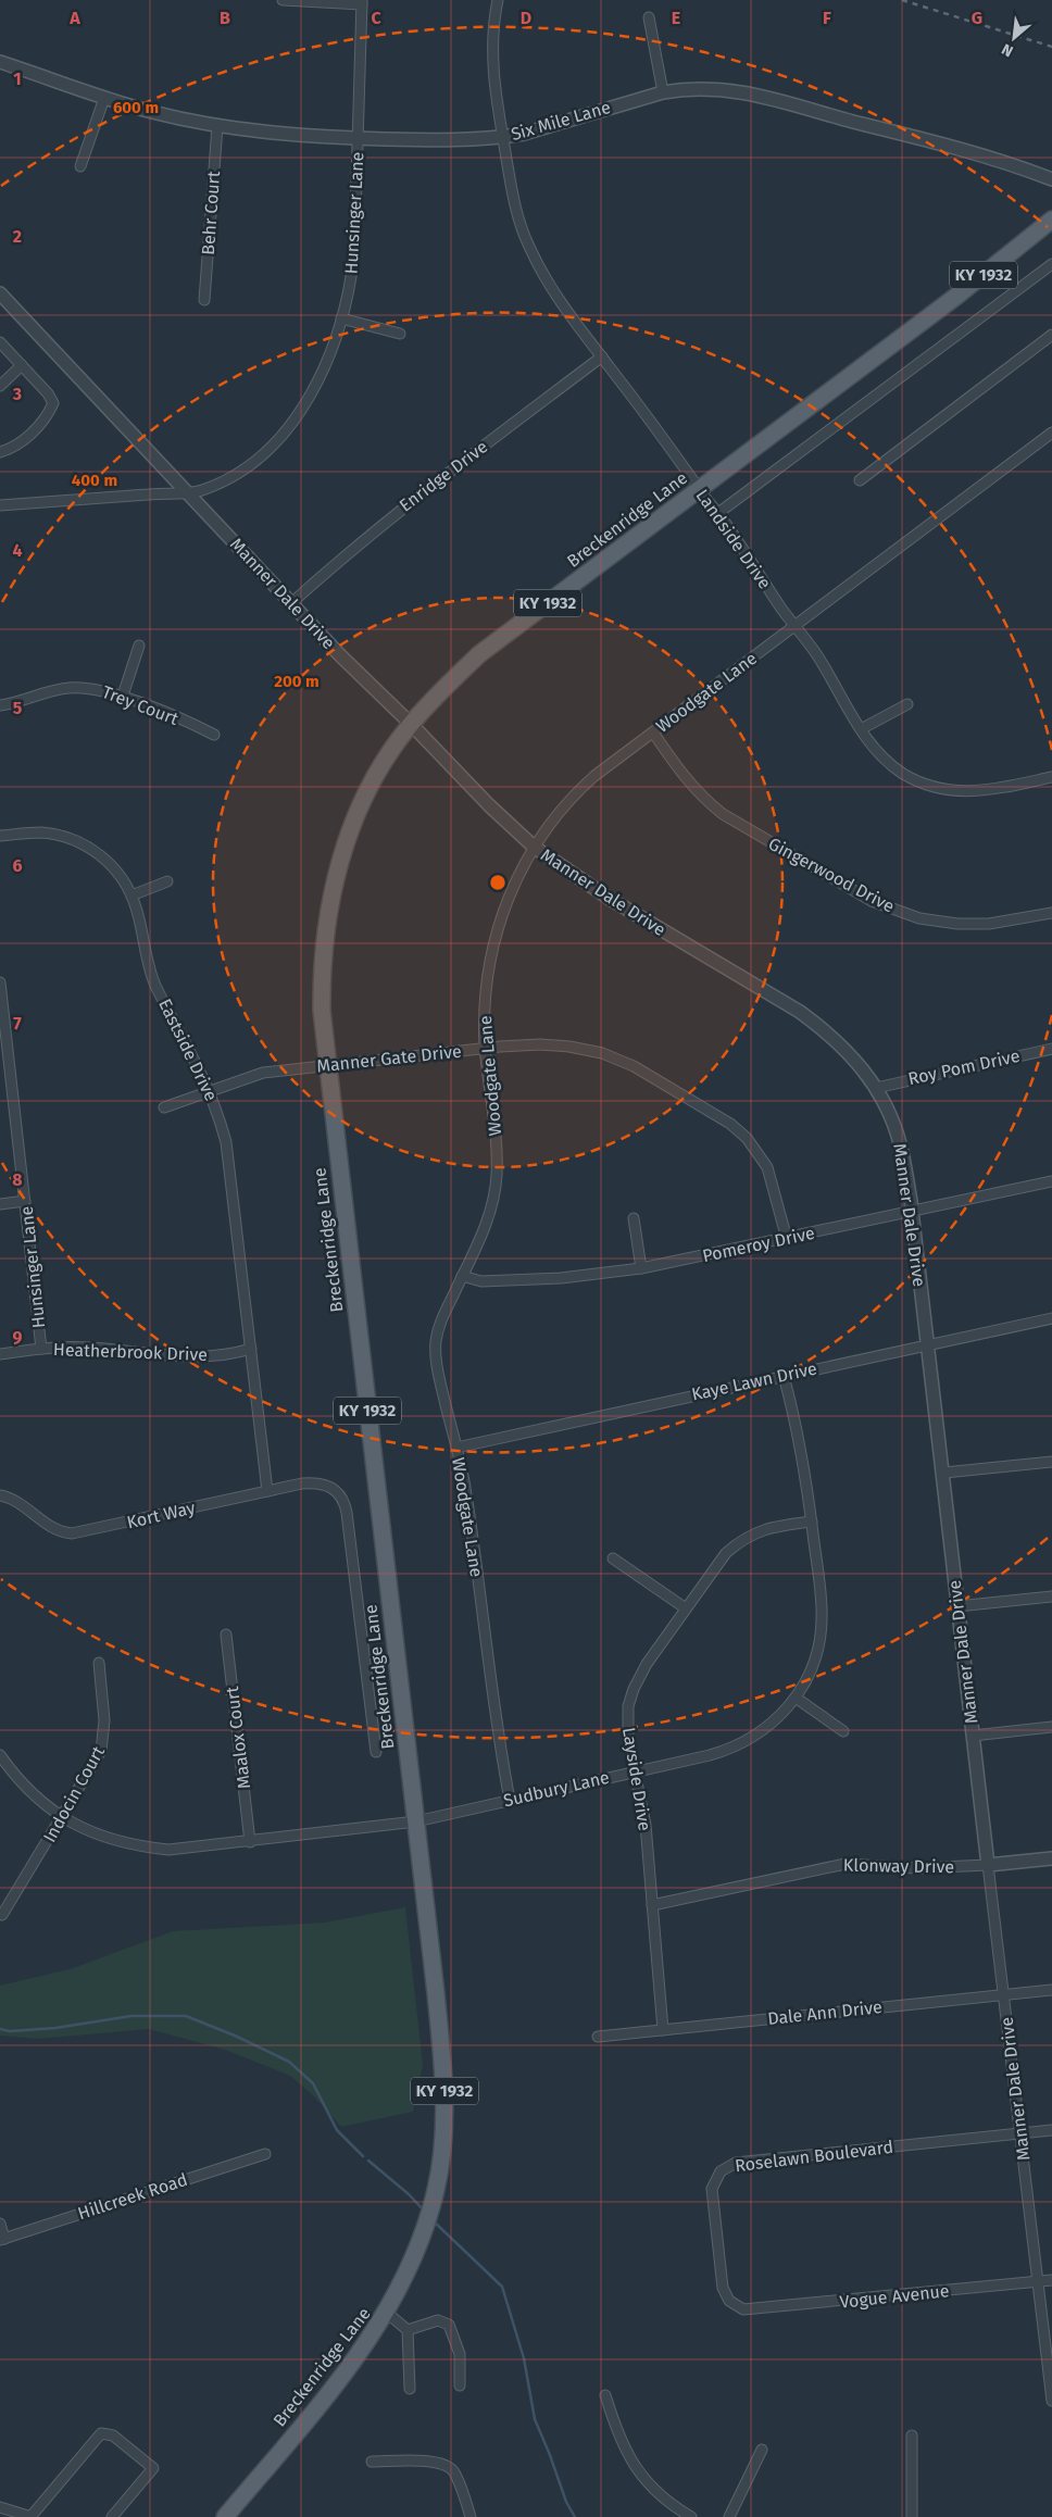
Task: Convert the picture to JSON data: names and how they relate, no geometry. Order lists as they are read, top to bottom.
{
  "streets": {
    "main road": ["KY 1932", "Breckenridge Lane"],
    "street": [
      "Six Mile Lane",
      "Behr Court",
      "Hunsinger Lane",
      "Enridge Drive",
      "Landside Drive",
      "Manner Dale Drive",
      "Woodgate Lane",
      "Trey Court",
      "Gingerwood Drive",
      "Eastside Drive",
      "Manner Gate Drive",
      "Roy Pom Drive",
      "Pomeroy Drive",
      "Heatherbrook Drive",
      "Kaye Lawn Drive",
      "Kort Way",
      "Maalox Court",
      "Layside Drive",
      "Sudbury Lane",
      "Indocin Court",
      "Klonway Drive",
      "Dale Ann Drive",
      "Roselawn Boulevard",
      "Hillcreek Road",
      "Vogue Avenue"
    ]
  },
  "crossings": [
    ["Six Mile Lane", "Behr Court"],
    ["Six Mile Lane", "Hunsinger Lane"],
    ["Six Mile Lane", "Landside Drive"],
    ["Hunsinger Lane", "Manner Dale Drive"],
    ["Hunsinger Lane", "Heatherbrook Drive"],
    ["Enridge Drive", "Landside Drive"],
    ["Enridge Drive", "Manner Dale Drive"],
    ["Breckenridge Lane", "Landside Drive"],
    ["Breckenridge Lane", "Manner Dale Drive"],
    ["Breckenridge Lane", "Manner Gate Drive"],
    ["Breckenridge Lane", "Sudbury Lane"],
    ["Landside Drive", "Woodgate Lane"],
    ["Manner Dale Drive", "Woodgate Lane"],
    ["Manner Dale Drive", "Roy Pom Drive"],
    ["Manner Dale Drive", "Pomeroy Drive"],
    ["Manner Dale Drive", "Kaye Lawn Drive"],
    ["Manner Dale Drive", "Klonway Drive"],
    ["Manner Dale Drive", "Dale Ann Drive"],
    ["Manner Dale Drive", "Roselawn Boulevard"],
    ["Manner Dale Drive", "Vogue Avenue"],
    ["Woodgate Lane", "Gingerwood Drive"],
    ["Woodgate Lane", "Manner Gate Drive"],
    ["Woodgate Lane", "Pomeroy Drive"],
    ["Woodgate Lane", "Kaye Lawn Drive"],
    ["Woodgate Lane", "Sudbury Lane"],
    ["Eastside Drive", "Manner Gate Drive"],
    ["Eastside Drive", "Heatherbrook Drive"],
    ["Eastside Drive", "Kort Way"],
    ["Manner Gate Drive", "Pomeroy Drive"],
    ["Kaye Lawn Drive", "Sudbury Lane"],
    ["Maalox Court", "Sudbury Lane"],
    ["Layside Drive", "Sudbury Lane"],
    ["Layside Drive", "Klonway Drive"],
    ["Layside Drive", "Dale Ann Drive"],
    ["Sudbury Lane", "Indocin Court"],
    ["Roselawn Boulevard", "Vogue Avenue"]
  ],
  "north": "bottom left",
  "grid": {
    "columns": [
      "A",
      "B",
      "C",
      "D",
      "E",
      "F",
      "G"
    ],
    "rows": [
      "1",
      "2",
      "3",
      "4",
      "5",
      "6",
      "7",
      "8",
      "9"
    ]
  },
  "rings": ["600 m", "400 m", "200 m"]
}
